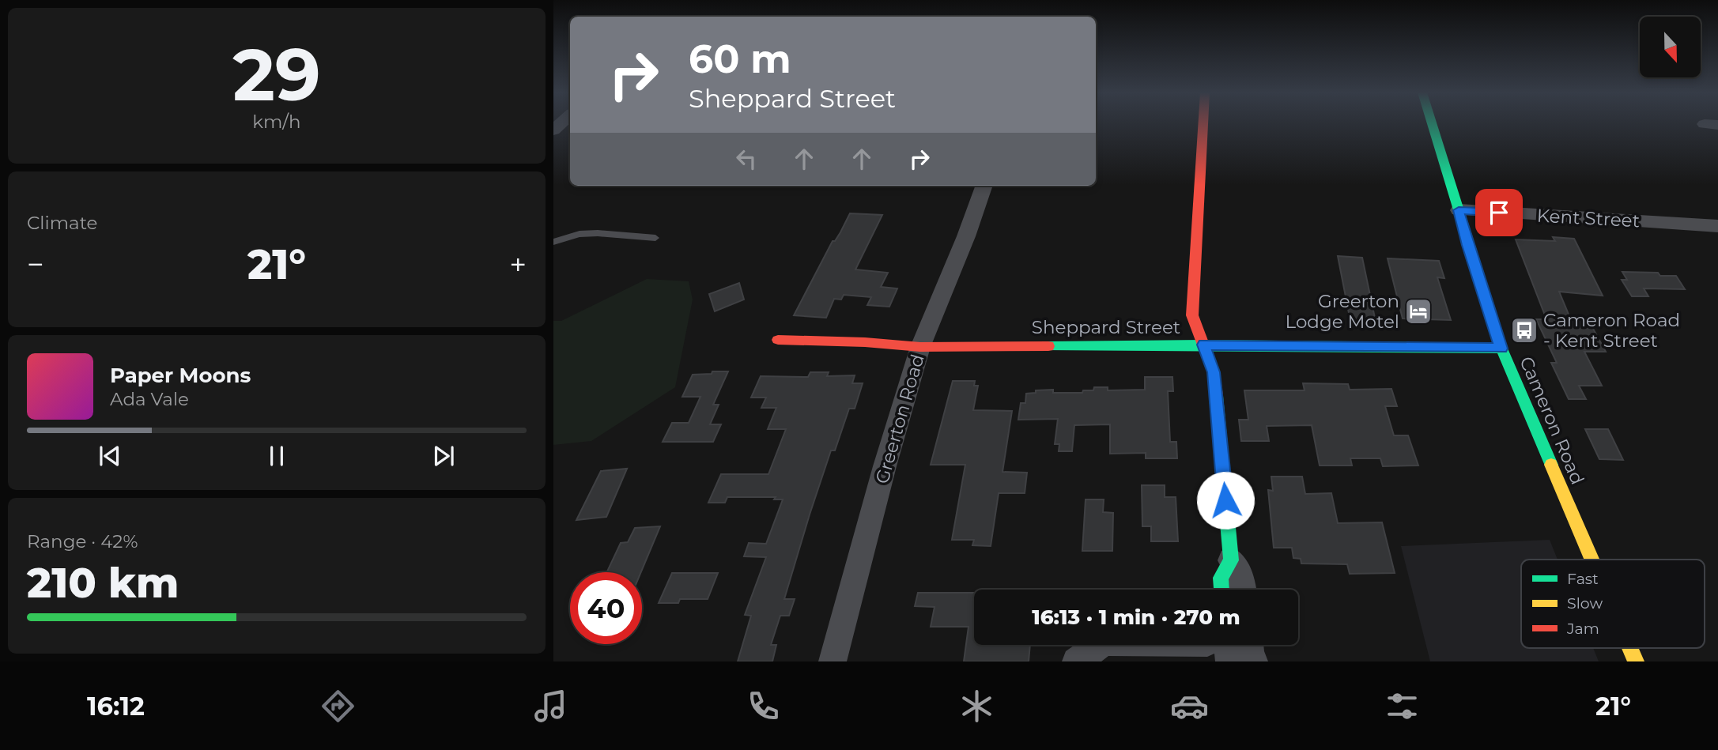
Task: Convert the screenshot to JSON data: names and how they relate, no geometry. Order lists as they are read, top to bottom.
{
  "streets": {
    "street": [
      "Kent Street",
      "Sheppard Street",
      "Greerton Road",
      "Cameron Road"
    ]
  },
  "crossings": [
    ["Kent Street", "Cameron Road"],
    ["Sheppard Street", "Greerton Road"],
    ["Sheppard Street", "Cameron Road"]
  ],
  "places": {
    "hotel": ["Greerton Lodge Motel"],
    "bus stop": ["Cameron Road - Kent Street"]
  },
  "legend": ["Fast", "Slow", "Jam"],
  "north": "bottom",
  "page": {
    "tile": [
      ["29", "km/h"],
      "Climate",
      ["Range · 42%", "210 km"]
    ],
    "turn": ["60 m", "Sheppard Street"],
    "heat": ["−", "21°", "+"],
    "song": ["Paper Moons", "Ada Vale"],
    "limit": "40",
    "trip": "16:13 · 1 min · 270 m",
    "tabs": ["16:12", "21°"]
  }
}
